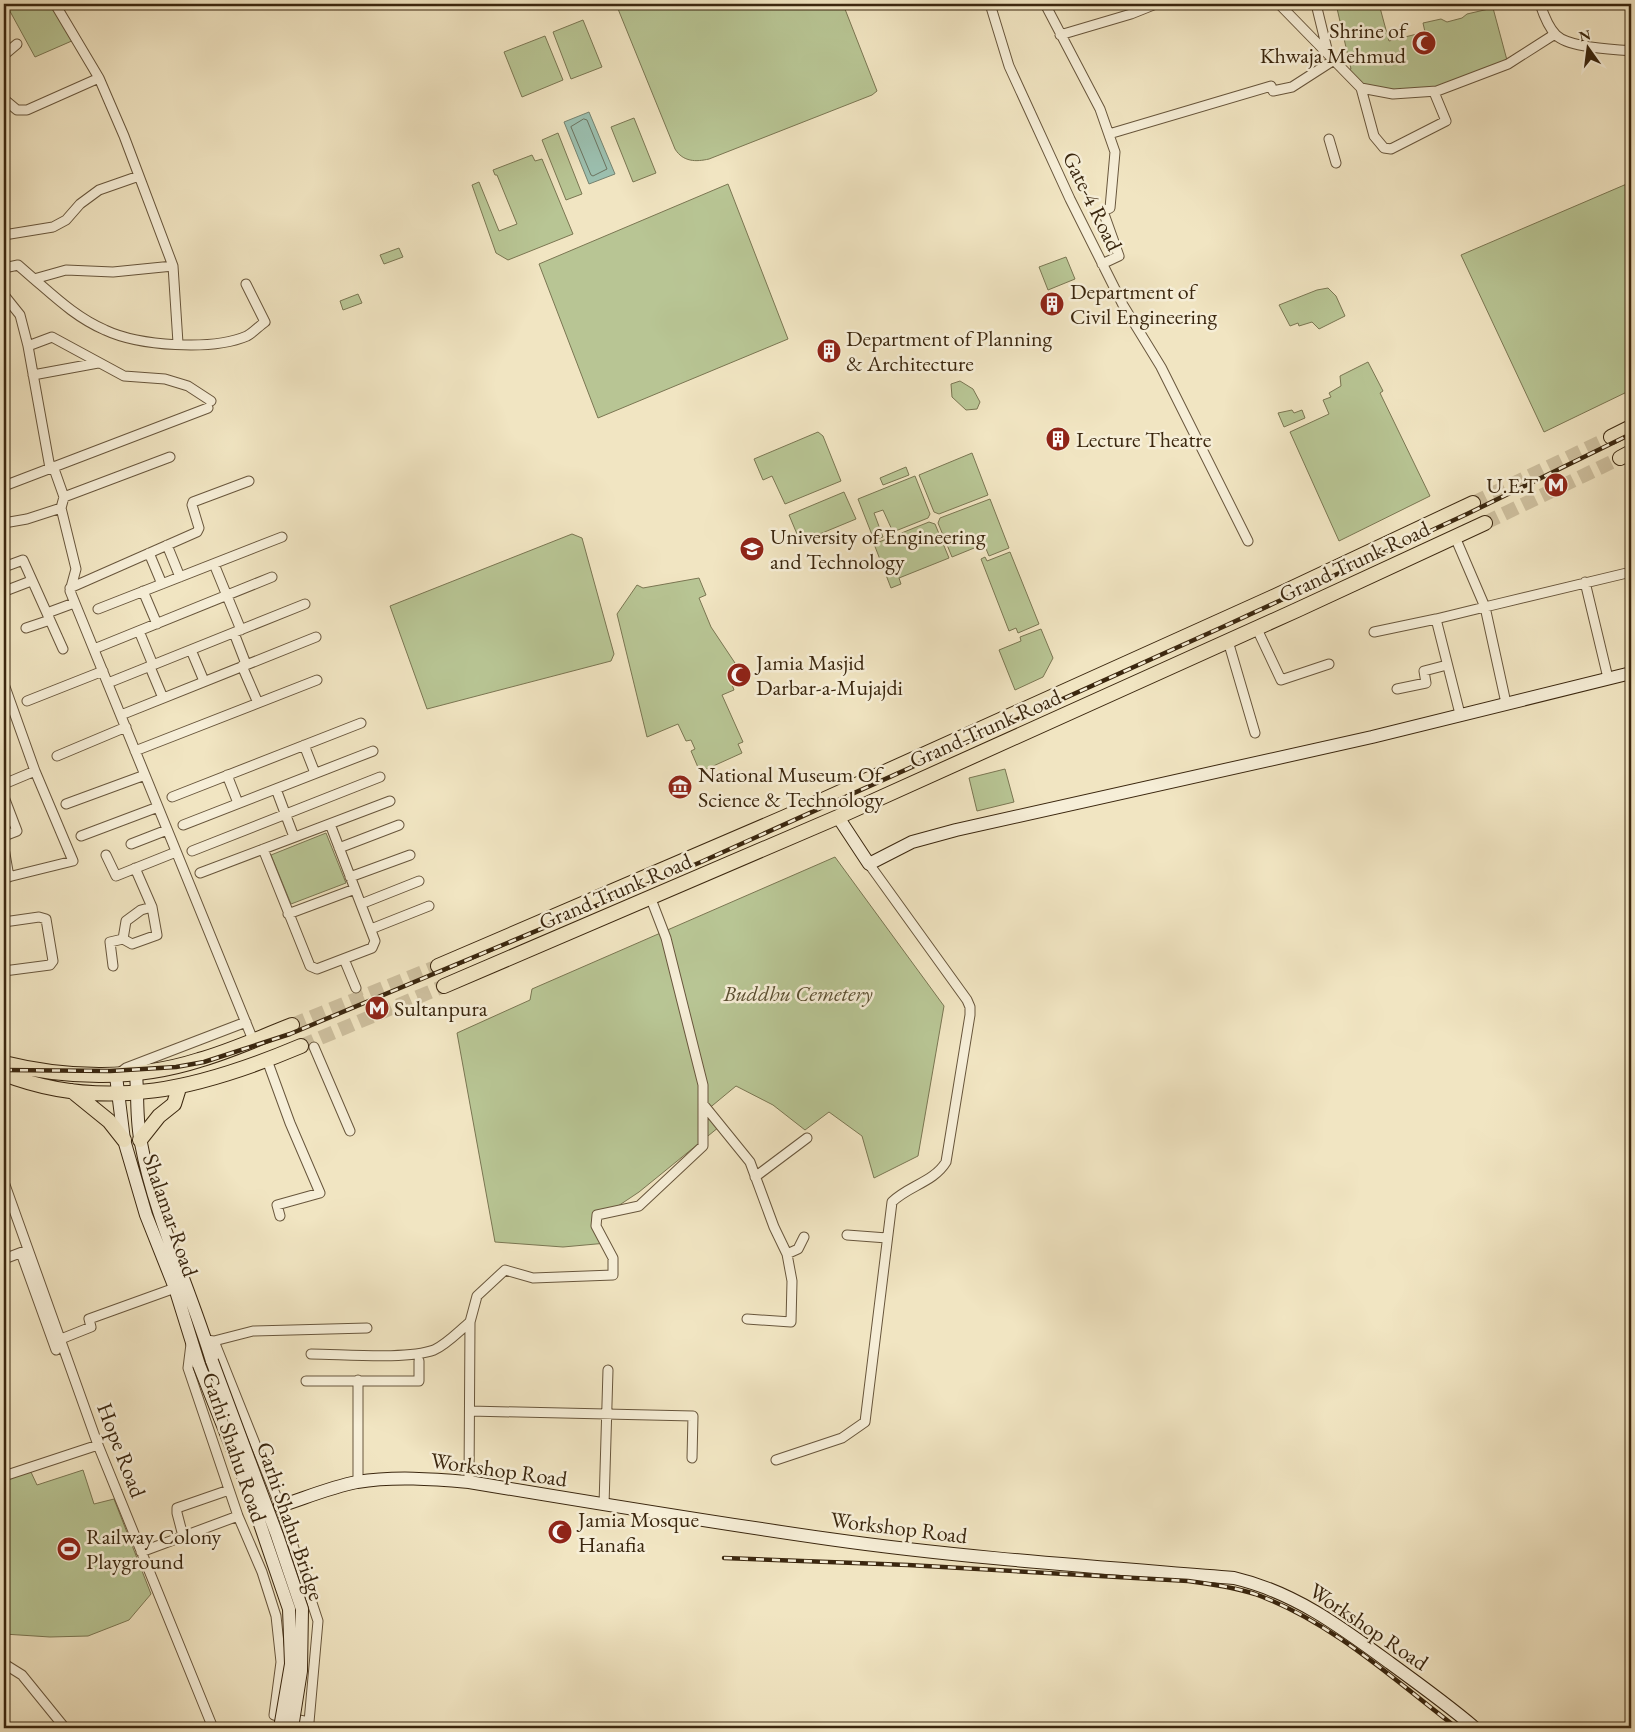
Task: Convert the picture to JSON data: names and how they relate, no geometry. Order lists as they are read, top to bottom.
{
  "streets": {
    "main road": [
      "Grand Trunk Road",
      "Shalamar Road",
      "Workshop Road",
      "Garhi Shahu Bridge"
    ],
    "street": ["Gate-4 Road", "Garhi Shahu Road", "Hope Road"]
  },
  "crossings": [
    ["Shalamar Road", "Garhi Shahu Road"],
    ["Shalamar Road", "Garhi Shahu Bridge"],
    ["Garhi Shahu Road", "Workshop Road"]
  ],
  "parks": ["Buddhu Cemetery"],
  "places": {
    "mosque": ["Shrine of Khwaja Mehmud", "Jamia Masjid Darbar-a-Mujajdi", "Jamia Mosque Hanafia"],
    "building": ["Department of Civil Engineering", "Department of Planning & Architecture", "Lecture Theatre"],
    "metro station": ["U.E.T", "Sultanpura"],
    "school or university": ["University of Engineering and Technology"],
    "museum": ["National Museum Of Science & Technology"],
    "sports": ["Railway Colony Playground"]
  },
  "north": "top"
}
